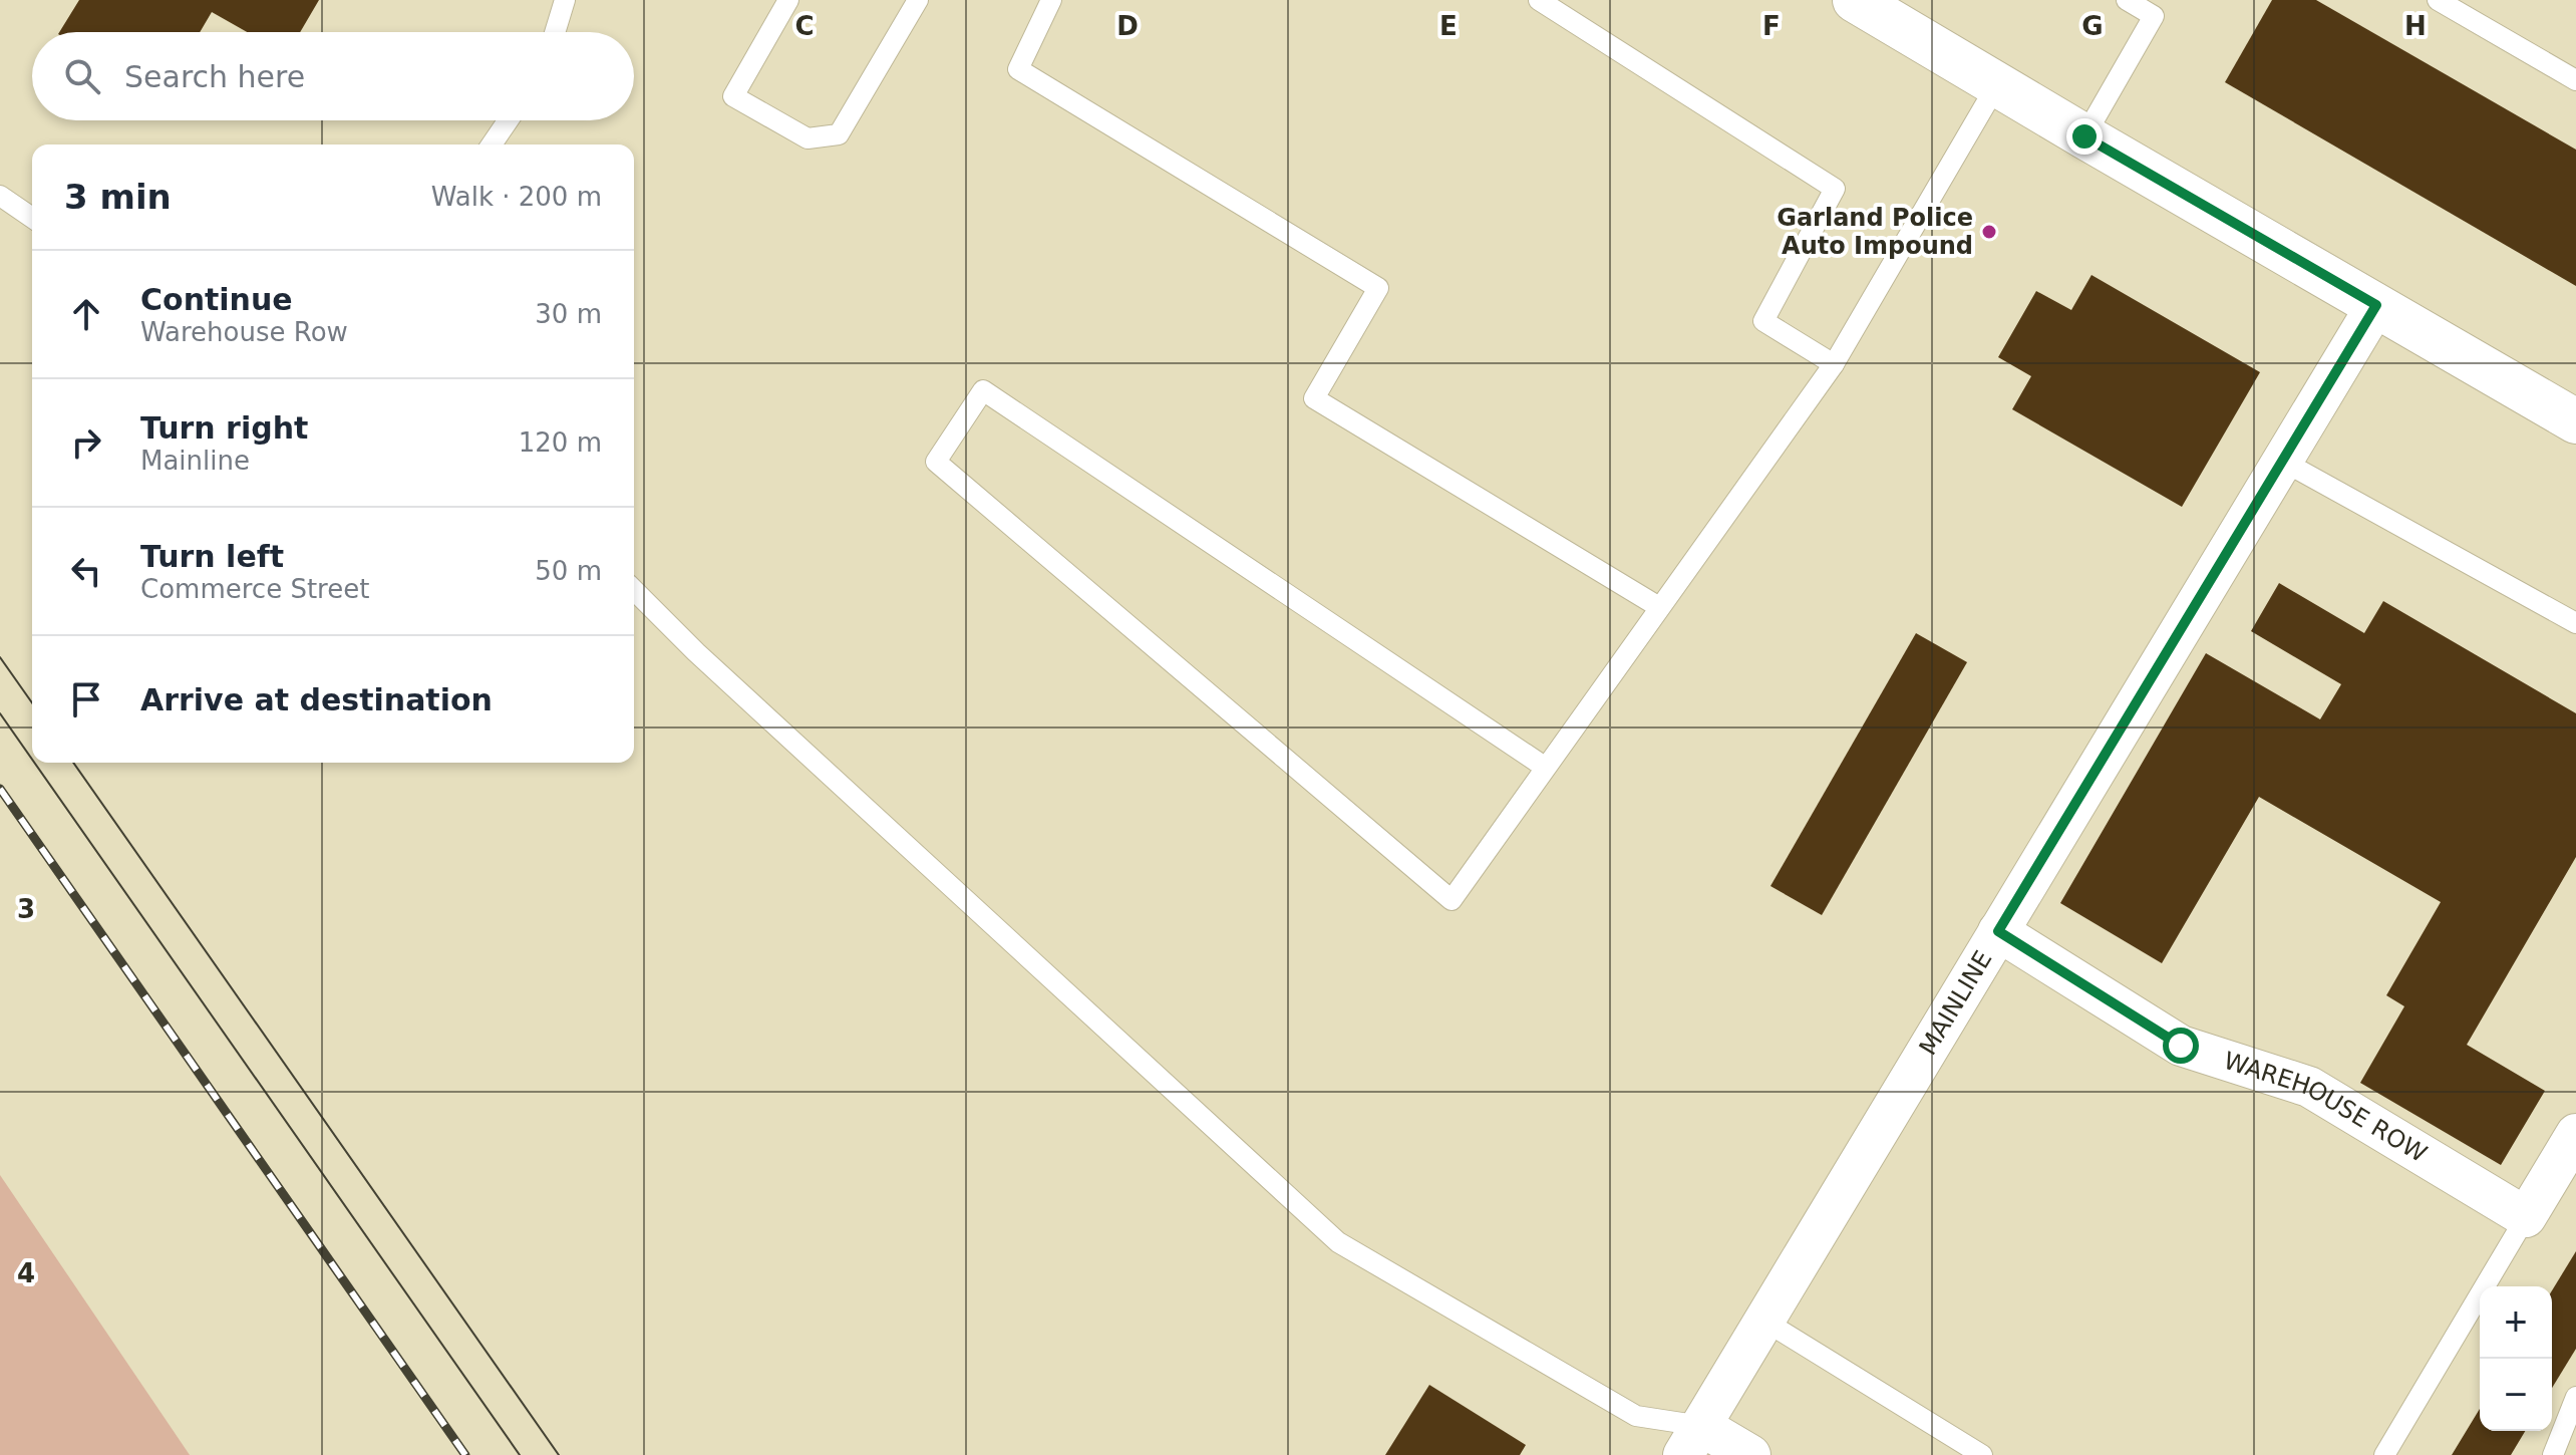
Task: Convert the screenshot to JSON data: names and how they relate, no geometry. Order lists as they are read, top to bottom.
{
  "streets": {
    "street": ["MAINLINE", "WAREHOUSE ROW"]
  },
  "crossings": [
    ["MAINLINE", "WAREHOUSE ROW"]
  ],
  "places": ["Garland Police Auto Impound"],
  "page": {
    "search": "Search here",
    "heading": ["3 min", "Walk · 200 m"],
    "list": [
      ["Continue", "Warehouse Row", "30 m"],
      ["Turn right", "Mainline", "120 m"],
      ["Turn left", "Commerce Street", "50 m"],
      "Arrive at destination"
    ],
    "map_buttons": ["+", "−"]
  },
  "grid": {
    "columns": [
      "C",
      "D",
      "E",
      "F",
      "G",
      "H"
    ],
    "rows": ["3", "4"]
  }
}
